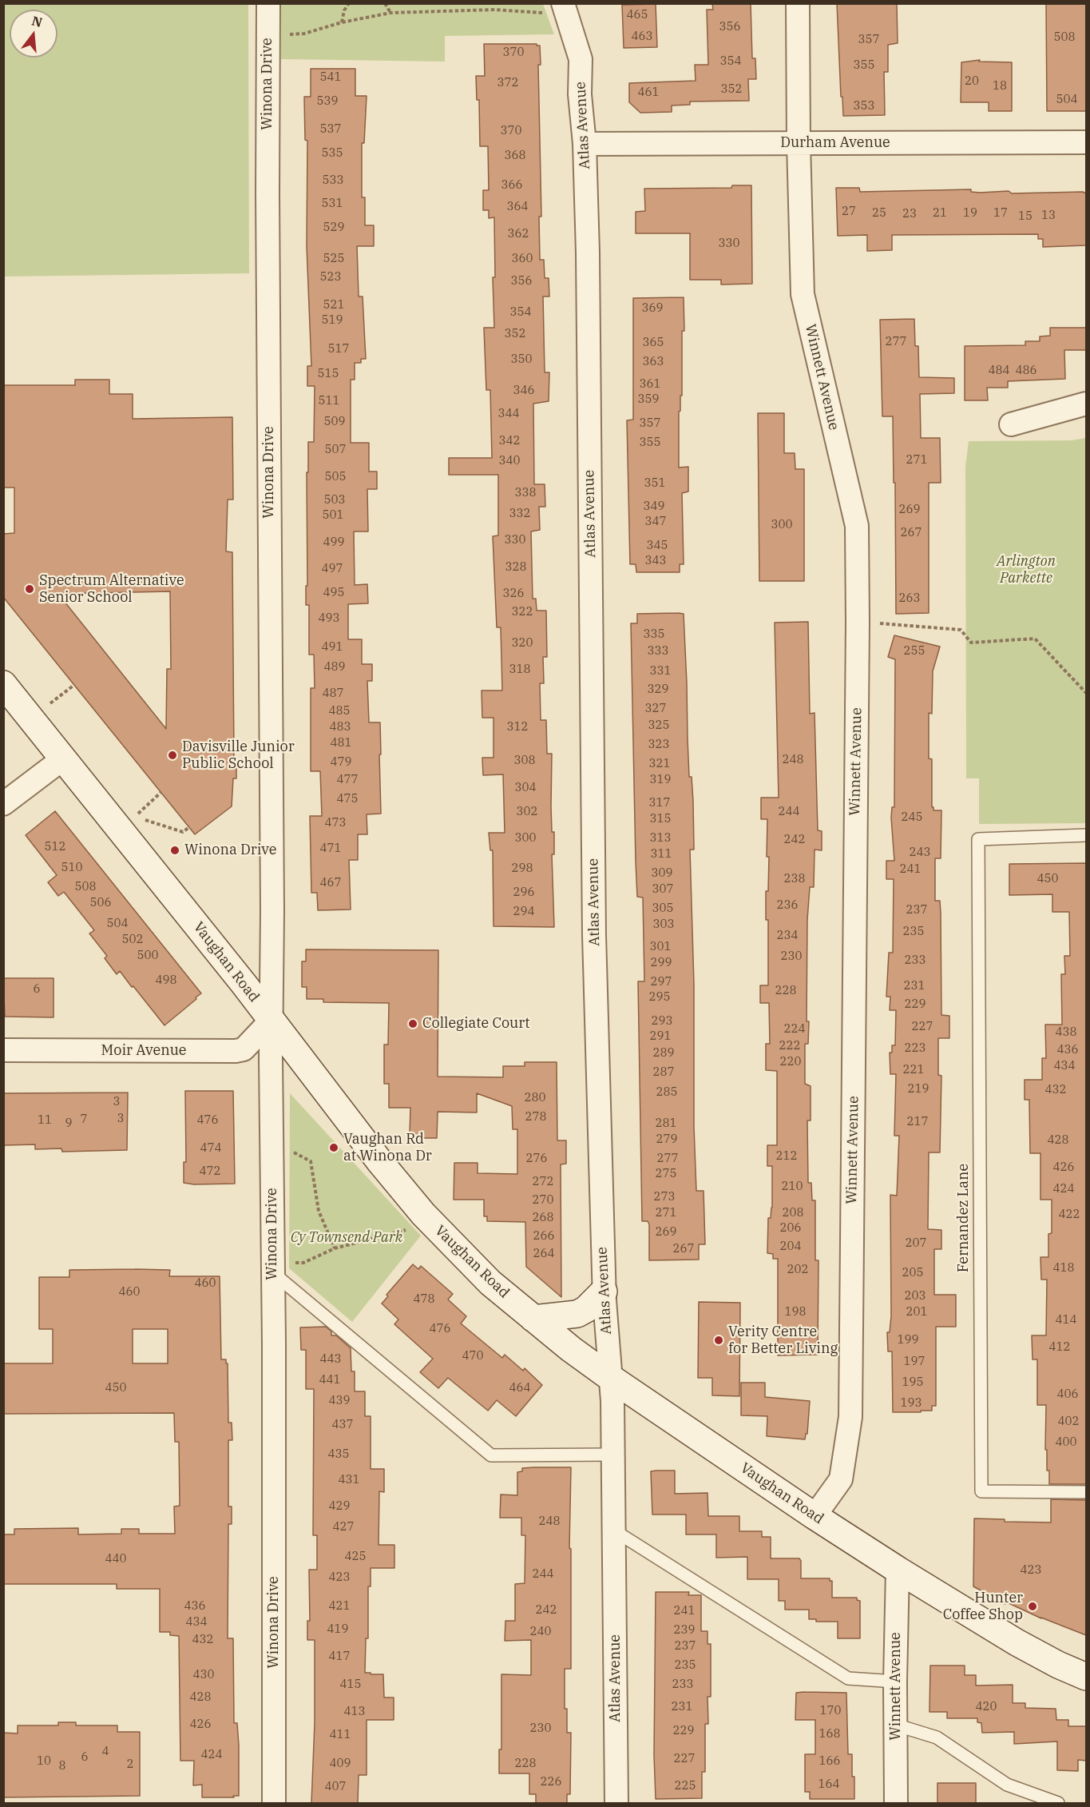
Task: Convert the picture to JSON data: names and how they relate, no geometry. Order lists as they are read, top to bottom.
{
  "streets": {
    "street": [
      "Winona Drive",
      "Atlas Avenue",
      "Durham Avenue",
      "Winnett Avenue",
      "Vaughan Road",
      "Moir Avenue"
    ],
    "lane": ["Fernandez Lane"]
  },
  "crossings": [
    ["Winona Drive", "Vaughan Road"],
    ["Winona Drive", "Moir Avenue"],
    ["Atlas Avenue", "Durham Avenue"],
    ["Atlas Avenue", "Vaughan Road"],
    ["Durham Avenue", "Winnett Avenue"],
    ["Winnett Avenue", "Vaughan Road"],
    ["Vaughan Road", "Moir Avenue"]
  ],
  "parks": ["Arlington Parkette", "Cy Townsend Park"],
  "places": [
    "Spectrum Alternative Senior School",
    "Davisville Junior Public School",
    "Winona Drive",
    "Collegiate Court",
    "Vaughan Rd at Winona Dr",
    "Verity Centre for Better Living",
    "Hunter Coffee Shop"
  ],
  "house_numbers": [
    "465",
    "356",
    "463",
    "508",
    "357",
    "370",
    "354",
    "355",
    "541",
    "20",
    "372",
    "18",
    "352",
    "461",
    "504",
    "539",
    "353",
    "537",
    "370",
    "535",
    "368",
    "533",
    "366",
    "531",
    "364",
    "27",
    "25",
    "21",
    "19",
    "17",
    "23",
    "13",
    "15",
    "529",
    "362",
    "330",
    "525",
    "360",
    "523",
    "356",
    "521",
    "369",
    "354",
    "519",
    "352",
    "277",
    "365",
    "517",
    "350",
    "363",
    "484",
    "486",
    "515",
    "361",
    "346",
    "359",
    "511",
    "344",
    "509",
    "357",
    "342",
    "355",
    "507",
    "271",
    "340",
    "505",
    "351",
    "338",
    "503",
    "349",
    "269",
    "332",
    "501",
    "347",
    "300",
    "267",
    "330",
    "499",
    "345",
    "343",
    "328",
    "497",
    "495",
    "326",
    "263",
    "322",
    "493",
    "335",
    "320",
    "491",
    "333",
    "255",
    "489",
    "318",
    "331",
    "329",
    "487",
    "327",
    "485",
    "325",
    "483",
    "312",
    "481",
    "323",
    "248",
    "308",
    "479",
    "321",
    "477",
    "319",
    "304",
    "475",
    "317",
    "302",
    "244",
    "245",
    "315",
    "473",
    "300",
    "313",
    "242",
    "512",
    "471",
    "243",
    "311",
    "510",
    "298",
    "241",
    "309",
    "238",
    "450",
    "467",
    "508",
    "307",
    "296",
    "506",
    "236",
    "305",
    "237",
    "294",
    "504",
    "303",
    "235",
    "234",
    "502",
    "301",
    "500",
    "230",
    "233",
    "299",
    "498",
    "297",
    "231",
    "6",
    "228",
    "295",
    "229",
    "293",
    "227",
    "224",
    "438",
    "291",
    "222",
    "223",
    "436",
    "289",
    "220",
    "434",
    "221",
    "287",
    "219",
    "432",
    "285",
    "280",
    "3",
    "278",
    "3",
    "7",
    "11",
    "476",
    "217",
    "9",
    "281",
    "279",
    "428",
    "474",
    "212",
    "276",
    "277",
    "426",
    "472",
    "275",
    "272",
    "210",
    "424",
    "273",
    "270",
    "271",
    "208",
    "422",
    "268",
    "206",
    "269",
    "266",
    "207",
    "204",
    "267",
    "264",
    "418",
    "202",
    "205",
    "460",
    "460",
    "203",
    "478",
    "198",
    "201",
    "414",
    "476",
    "199",
    "412",
    "470",
    "443",
    "197",
    "441",
    "195",
    "450",
    "464",
    "406",
    "439",
    "193",
    "402",
    "437",
    "400",
    "435",
    "431",
    "429",
    "248",
    "427",
    "425",
    "440",
    "423",
    "244",
    "423",
    "436",
    "421",
    "242",
    "241",
    "434",
    "419",
    "239",
    "240",
    "432",
    "237",
    "417",
    "235",
    "430",
    "415",
    "233",
    "428",
    "231",
    "420",
    "170",
    "413",
    "426",
    "230",
    "229",
    "168",
    "411",
    "4",
    "424",
    "6",
    "227",
    "10",
    "166",
    "409",
    "228",
    "2",
    "8",
    "226",
    "164",
    "225",
    "407"
  ],
  "north": "top"
}
